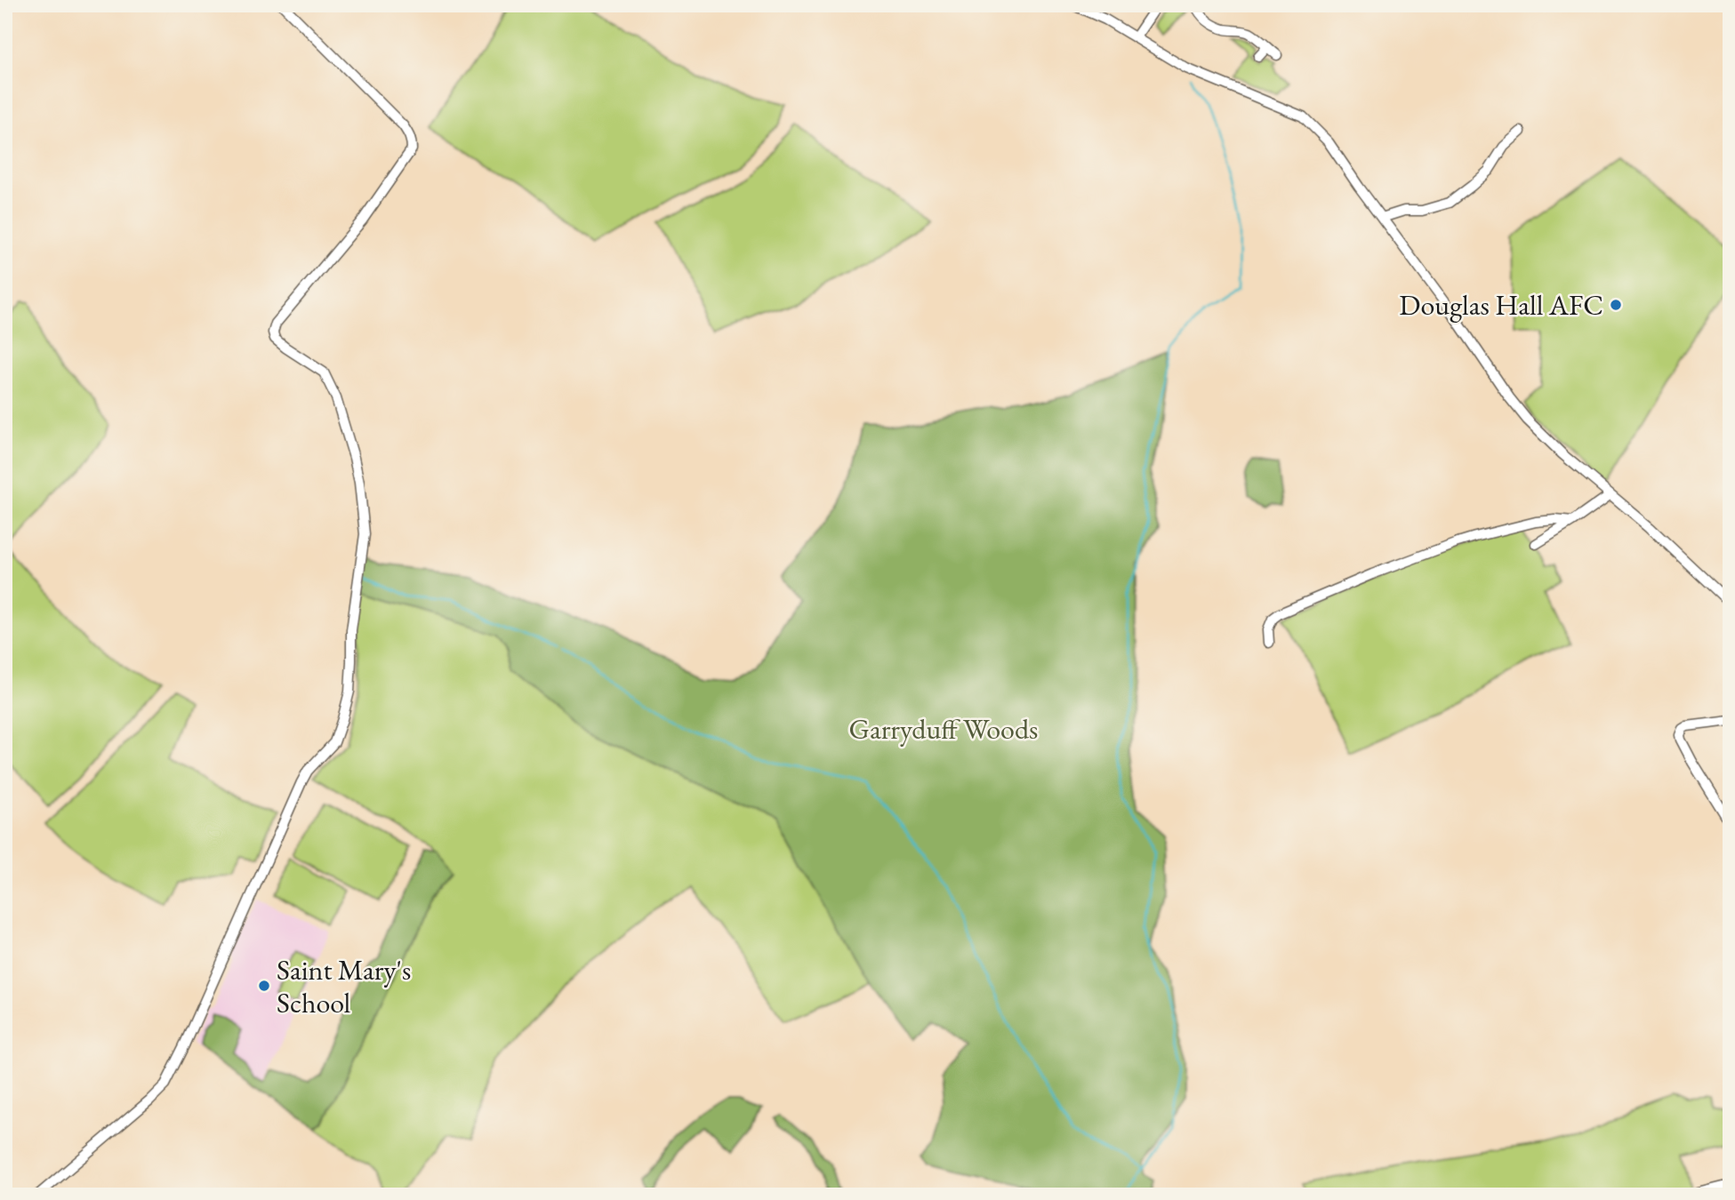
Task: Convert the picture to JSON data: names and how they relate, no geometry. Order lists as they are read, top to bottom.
{
  "parks": ["Garryduff Woods"],
  "places": ["Douglas Hall AFC", "Saint Mary's School"]
}
